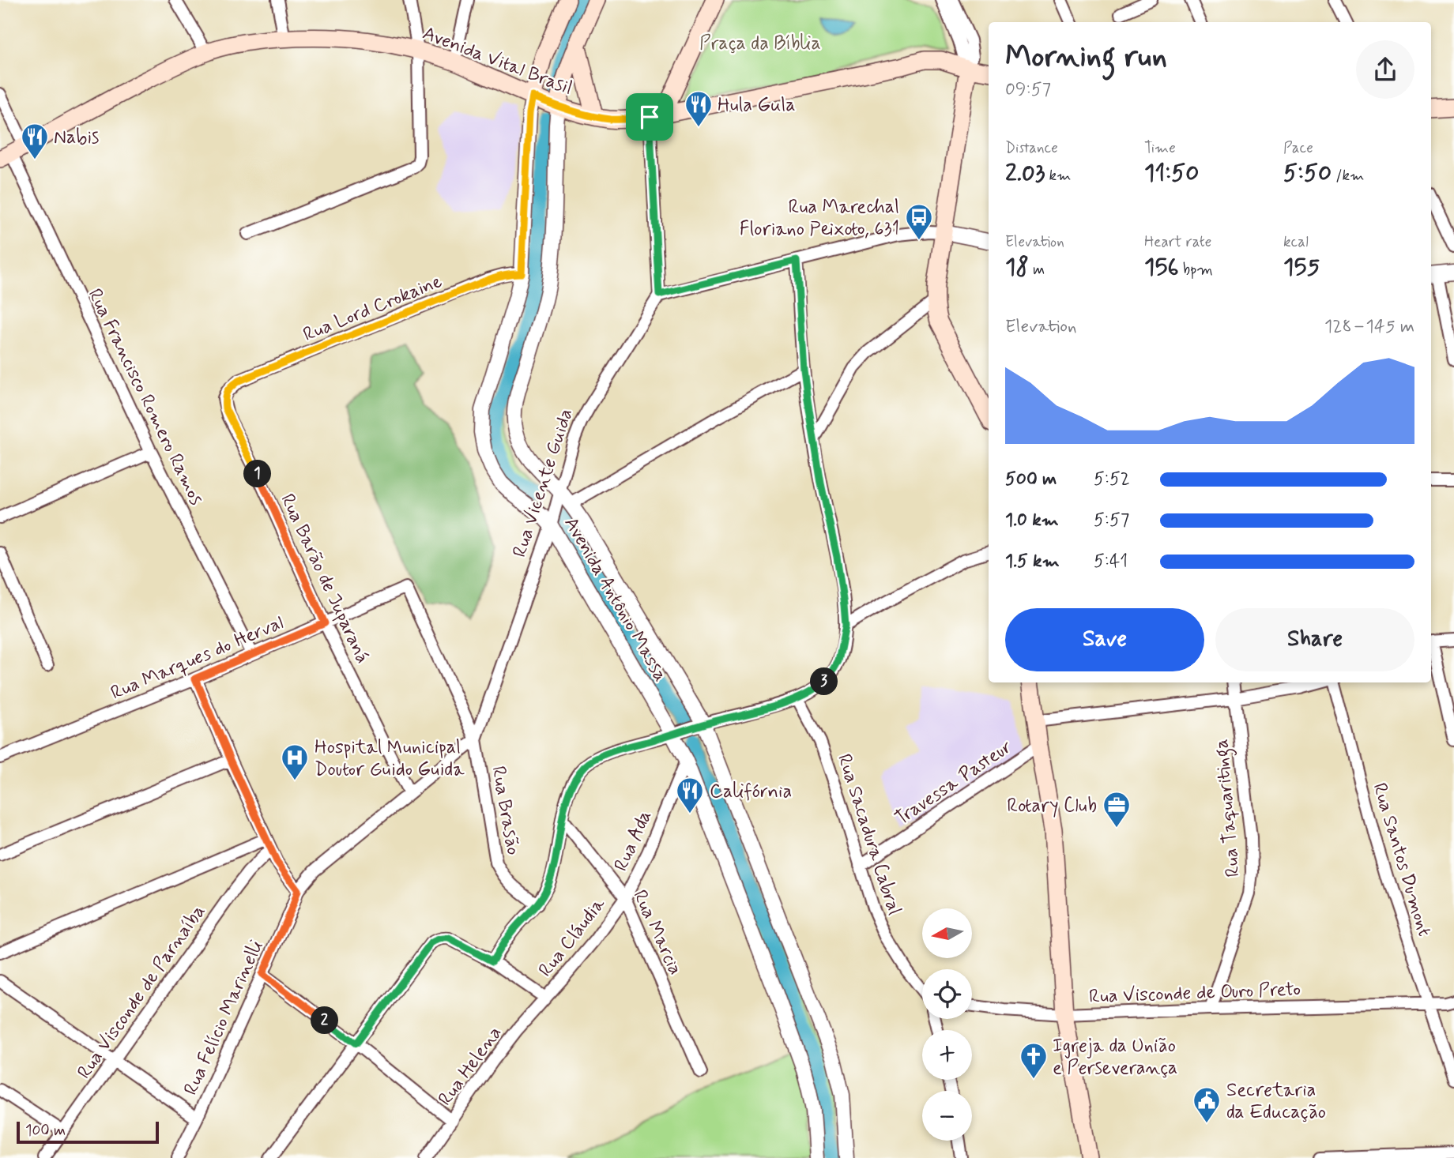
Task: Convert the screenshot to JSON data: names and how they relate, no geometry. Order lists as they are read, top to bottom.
{
  "streets": {
    "main road": ["Avenida Vital Brasil", "Avenida Antônio Massa"],
    "street": [
      "Rua Lord Crokaine",
      "Rua Francisco Romero Ramos",
      "Rua Vicente Guida",
      "Rua Barão de Juparaná",
      "Rua Marques do Herval",
      "Travessa Pasteur",
      "Rua Taquaritinga",
      "Rua Brasão",
      "Rua Sacadura Cabral",
      "Rua Ada",
      "Rua Santos Dumont",
      "Rua Marcia",
      "Rua Cláudia",
      "Rua Visconde de Parnaíba",
      "Rua Visconde de Ouro Preto",
      "Rua Felício Marinelli",
      "Rua Helena"
    ]
  },
  "crossings": [
    ["Avenida Vital Brasil", "Rua Francisco Romero Ramos"],
    ["Avenida Vital Brasil", "Avenida Antônio Massa"],
    ["Rua Lord Crokaine", "Rua Barão de Juparaná"],
    ["Rua Lord Crokaine", "Avenida Antônio Massa"],
    ["Rua Francisco Romero Ramos", "Rua Marques do Herval"],
    ["Rua Vicente Guida", "Avenida Antônio Massa"],
    ["Rua Vicente Guida", "Rua Marques do Herval"],
    ["Rua Vicente Guida", "Rua Brasão"],
    ["Rua Vicente Guida", "Rua Felício Marinelli"],
    ["Rua Barão de Juparaná", "Rua Marques do Herval"],
    ["Rua Barão de Juparaná", "Rua Felício Marinelli"],
    ["Avenida Antônio Massa", "Rua Ada"],
    ["Rua Marques do Herval", "Rua Brasão"],
    ["Rua Marques do Herval", "Rua Felício Marinelli"],
    ["Travessa Pasteur", "Rua Sacadura Cabral"],
    ["Rua Taquaritinga", "Rua Visconde de Ouro Preto"],
    ["Rua Brasão", "Rua Felício Marinelli"],
    ["Rua Ada", "Rua Marcia"],
    ["Rua Ada", "Rua Cláudia"],
    ["Rua Santos Dumont", "Rua Visconde de Ouro Preto"],
    ["Rua Marcia", "Rua Cláudia"],
    ["Rua Cláudia", "Rua Helena"]
  ],
  "parks": ["Praça da Bíblia"],
  "places": {
    "restaurant": ["Hula Gula", "Nabis", "Califórnia"],
    "bus stop": ["Rua Marechal Floriano Peixoto, 631"],
    "hospital": ["Hospital Municipal Doutor Guido Guida"],
    "office": ["Rotary Club"],
    "church": ["Igreja da União e Perseverança"],
    "public building": ["Secretaria da Educação"]
  },
  "scale_bar": "100 m",
  "north": "left",
  "page": {
    "heading": ["Morning run", "09:57"],
    "stats": [
      ["Distance", "2.03 km"],
      ["Time", "11:50"],
      ["Pace", "5:50 /km"],
      ["Elevation", "18 m"],
      ["Heart rate", "156 bpm"],
      ["kcal", "155"]
    ],
    "chart": ["Elevation", "128–145 m"],
    "list": [
      {
        "name": "500 m",
        "note": "5:52"
      },
      {
        "name": "1.0 km",
        "note": "5:57"
      },
      {
        "name": "1.5 km",
        "note": "5:41"
      }
    ],
    "pins": ["1", "3", "2"],
    "buttons": ["Save", "Share"],
    "map_buttons": ["+", "−"],
    "scale": "100 m"
  }
}
